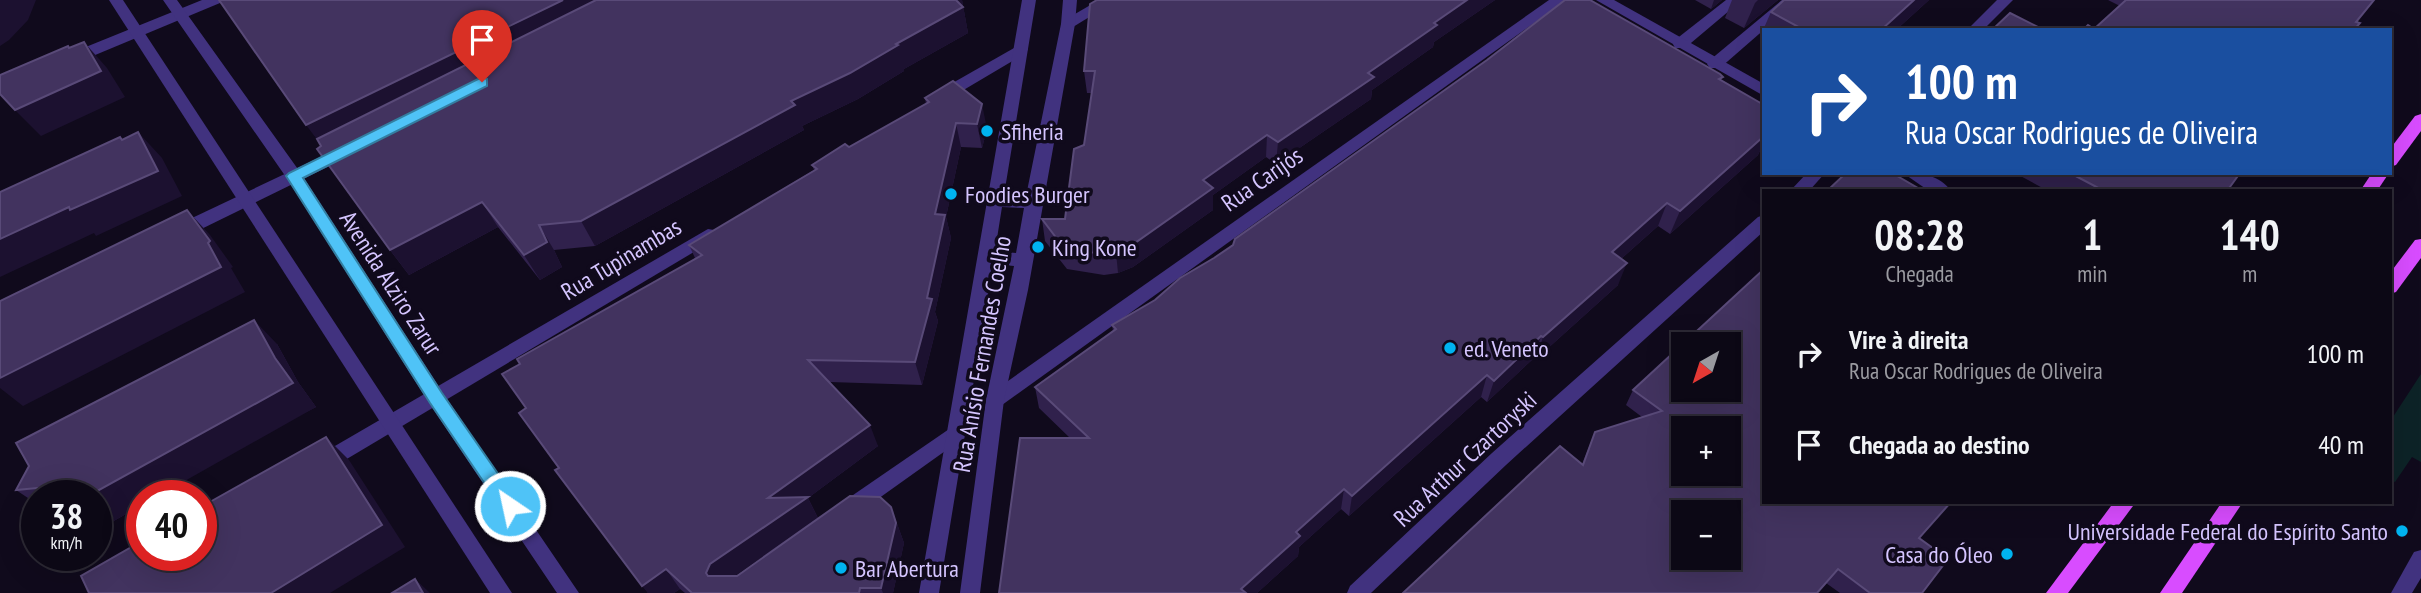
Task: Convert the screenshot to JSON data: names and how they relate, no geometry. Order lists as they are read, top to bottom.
{
  "streets": {
    "street": [
      "Rua Carijós",
      "Rua Tupinambas",
      "Avenida Alziro Zarur",
      "Rua Anísio Fernandes Coelho",
      "Rua Arthur Czartoryski"
    ]
  },
  "crossings": [
    ["Rua Carijós", "Rua Anísio Fernandes Coelho"],
    ["Rua Tupinambas", "Avenida Alziro Zarur"]
  ],
  "places": [
    "Sfiheria",
    "Foodies Burger",
    "King Kone",
    "ed. Veneto",
    "Universidade Federal do Espírito Santo",
    "Casa do Óleo",
    "Bar Abertura"
  ],
  "north": "bottom left",
  "page": {
    "turn": ["100 m", "Rua Oscar Rodrigues de Oliveira"],
    "eta": [
      "08:28",
      "Chegada",
      "1",
      "min",
      "140",
      "m"
    ],
    "list": [
      {
        "name": "Vire à direita",
        "note": "Rua Oscar Rodrigues de Oliveira",
        "value": "100 m"
      },
      {
        "name": "Chegada ao destino",
        "value": "40 m"
      }
    ],
    "map_buttons": ["+", "−"],
    "speed": "38 km/h",
    "limit": "40"
  }
}
